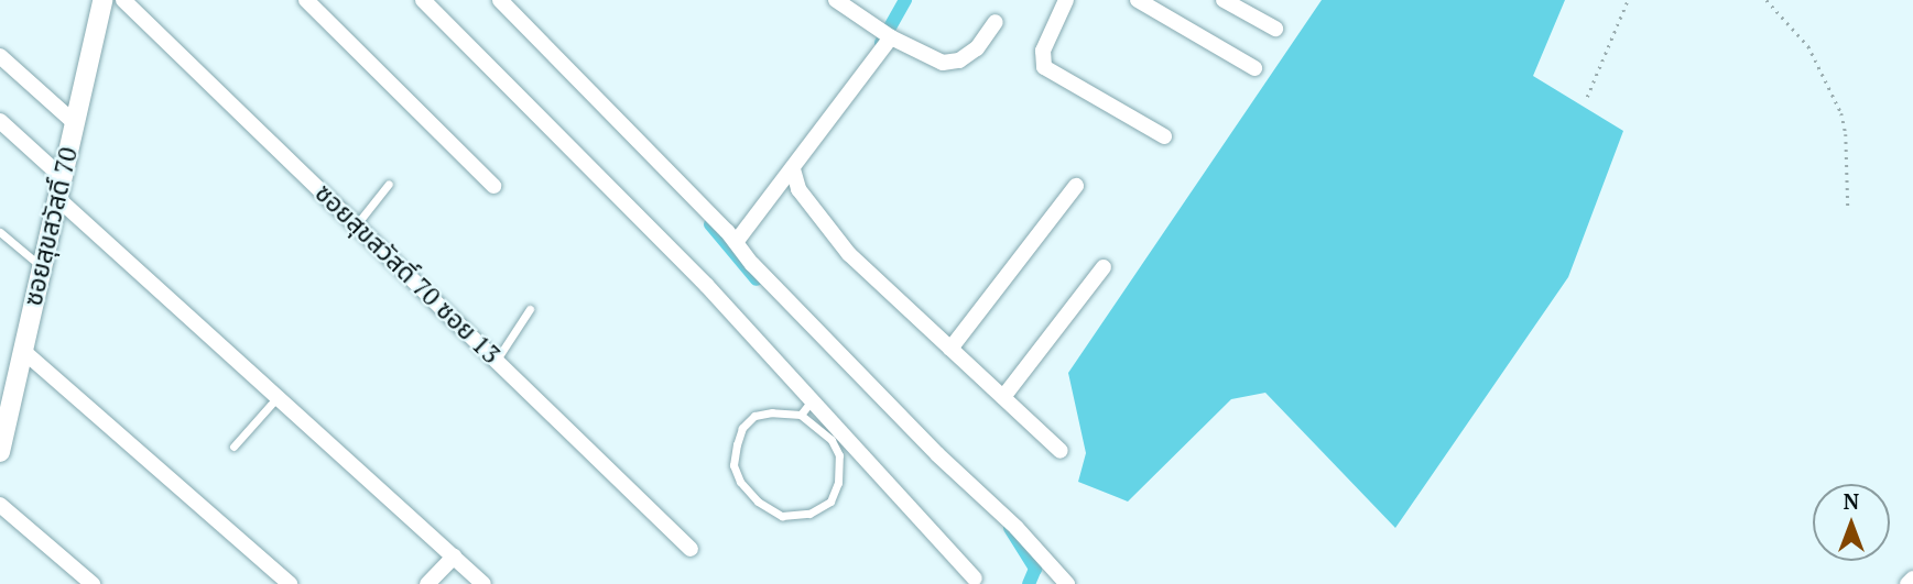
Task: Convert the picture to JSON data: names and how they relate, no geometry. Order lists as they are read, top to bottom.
{
  "streets": {
    "street": ["ซอยสุขสวัสดิ์ 70", "ซอยสุขสวัสดิ์ 70 ซอย 13"]
  },
  "north": "top"
}
